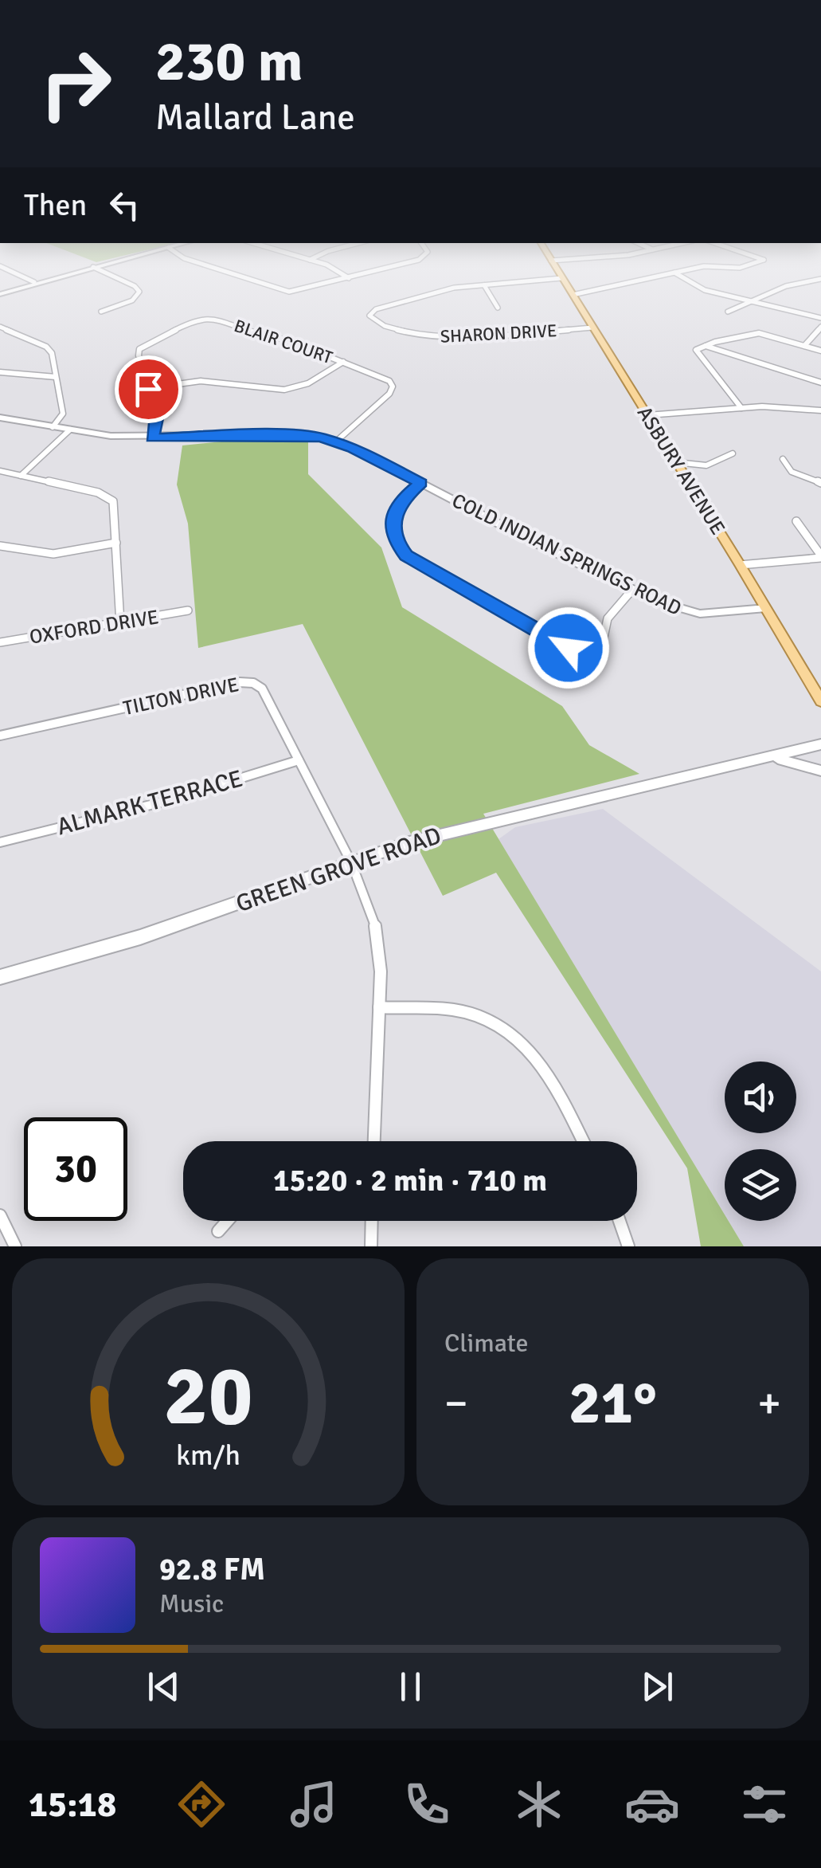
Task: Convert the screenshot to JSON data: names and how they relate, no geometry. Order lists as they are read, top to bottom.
{
  "streets": {
    "main road": ["ASBURY AVENUE"],
    "street": [
      "SHARON DRIVE",
      "BLAIR COURT",
      "COLD INDIAN SPRINGS ROAD",
      "OXFORD DRIVE",
      "TILTON DRIVE",
      "ALMARK TERRACE",
      "GREEN GROVE ROAD"
    ]
  },
  "crossings": [
    ["SHARON DRIVE", "ASBURY AVENUE"],
    ["BLAIR COURT", "COLD INDIAN SPRINGS ROAD"],
    ["ASBURY AVENUE", "COLD INDIAN SPRINGS ROAD"],
    ["TILTON DRIVE", "ALMARK TERRACE"],
    ["TILTON DRIVE", "GREEN GROVE ROAD"]
  ],
  "page": {
    "turn": ["230 m", "Mallard Lane"],
    "then": "Then",
    "limit": "30",
    "trip": "15:20 · 2 min · 710 m",
    "tile": "Climate",
    "heat": ["−", "21°", "+"],
    "song": ["92.8 FM", "Music"],
    "tabs": "15:18",
    "gauge": ["20", "km/h"]
  }
}
